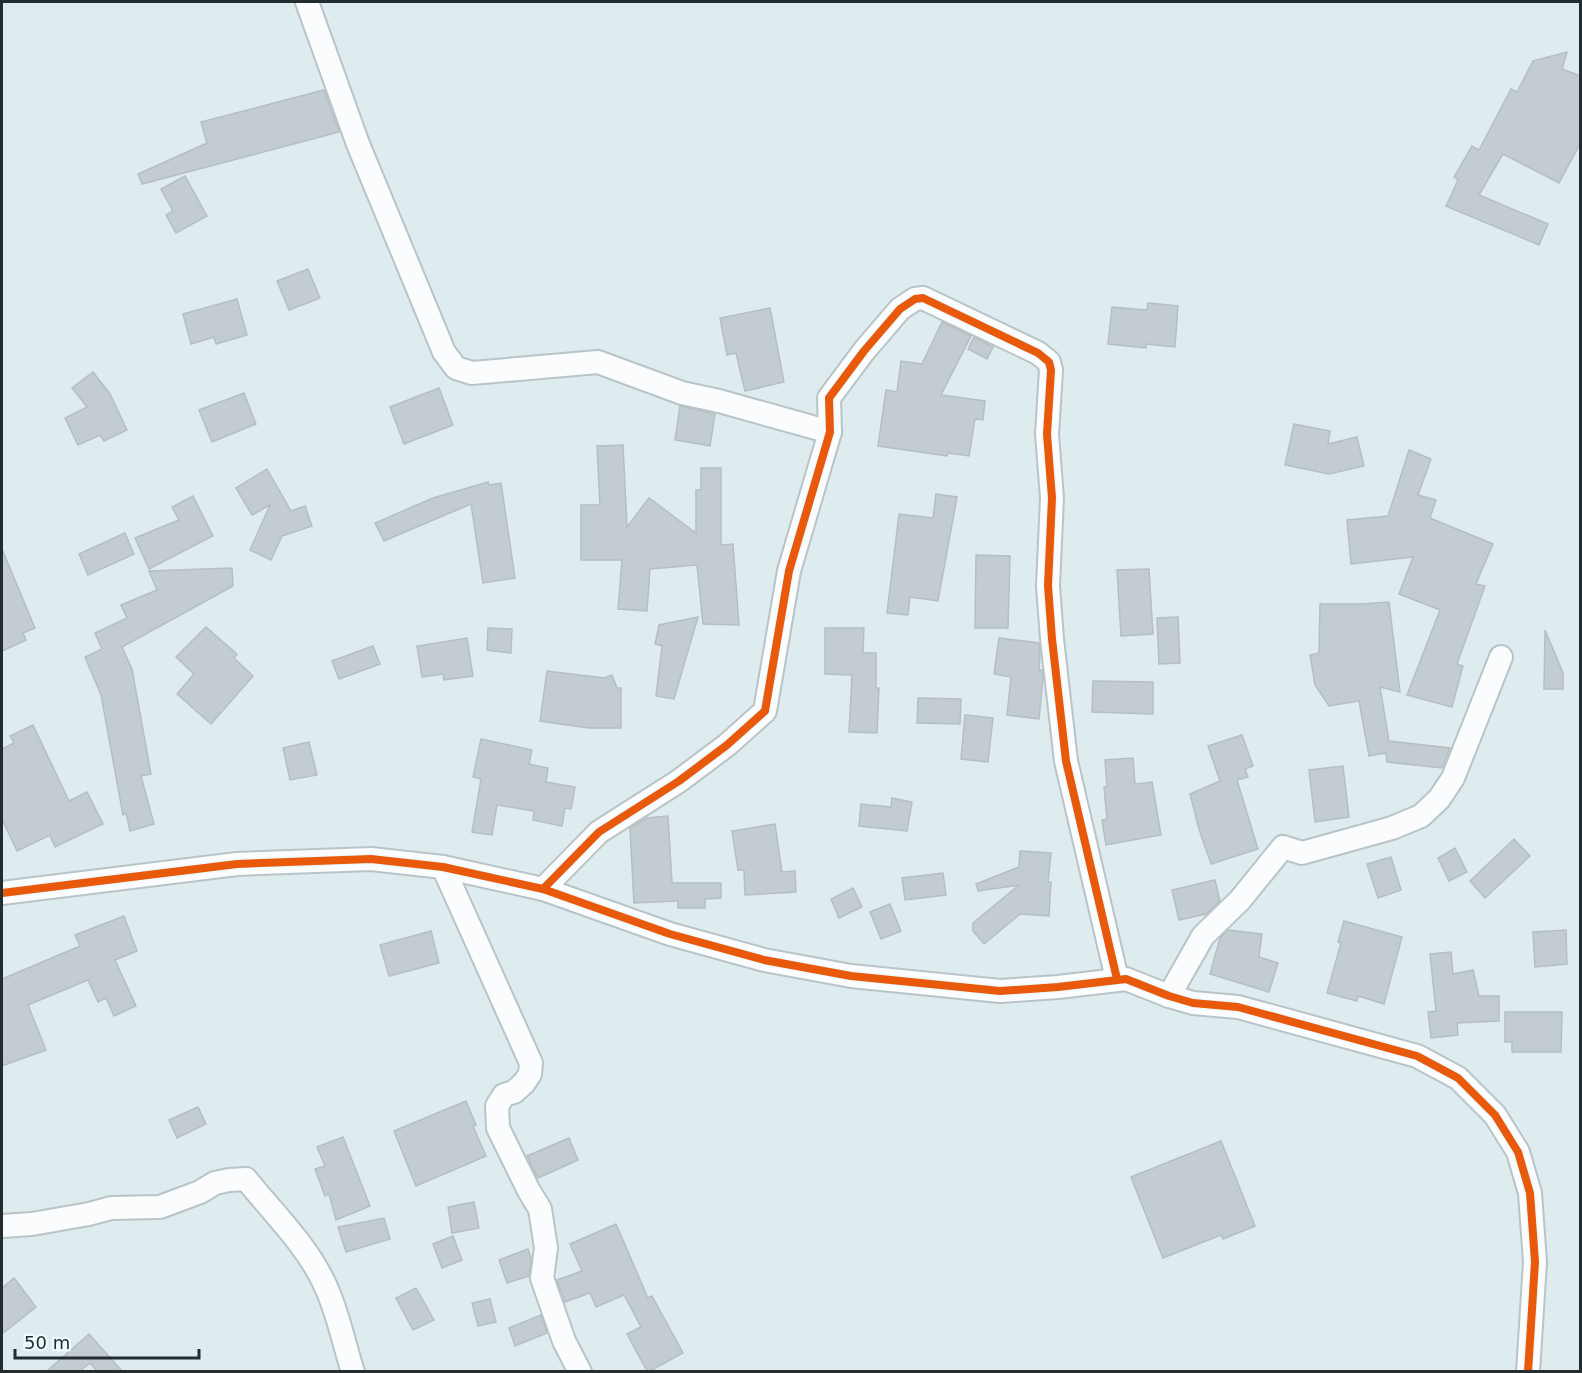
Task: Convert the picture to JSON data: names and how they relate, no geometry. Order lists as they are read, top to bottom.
{
  "scale_bar": "50 m"
}
